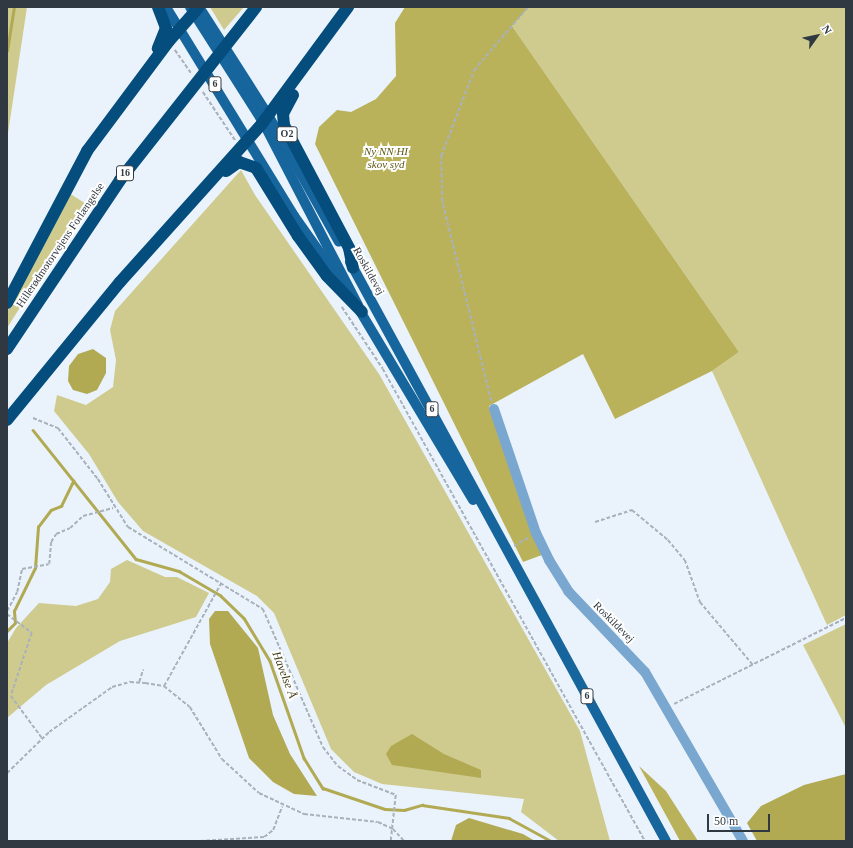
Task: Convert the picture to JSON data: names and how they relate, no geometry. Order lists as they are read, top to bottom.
{
  "streets": {
    "highway": ["O2", "16", "Hillerødmotorvejens Forlængelse"],
    "main road": ["6", "Roskildevej"]
  },
  "crossings": [
    ["O2", "Roskildevej"]
  ],
  "water": ["Havelse Å"],
  "parks": ["Ny NN HI skov syd"],
  "scale_bar": "50 m",
  "north": "top right"
}
